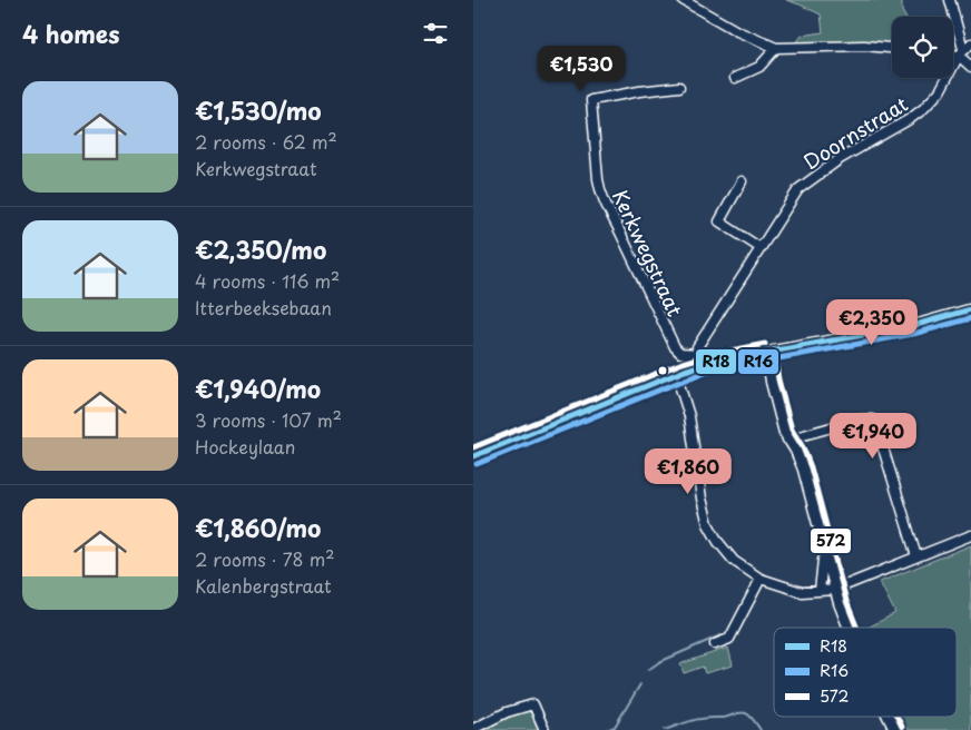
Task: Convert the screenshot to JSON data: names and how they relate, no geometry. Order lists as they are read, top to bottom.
{
  "streets": {
    "street": ["Doornstraat", "Kerkwegstraat"]
  },
  "crossings": [
    ["Doornstraat", "Kerkwegstraat"]
  ],
  "lines": ["transit line R18", "transit line R16", "transit line 572"],
  "legend": ["R18", "R16", "572"],
  "page": {
    "heading": "4 homes",
    "price": [
      "€1,530",
      "€2,350",
      "€1,940",
      "€1,860"
    ],
    "list": [
      {
        "name": "€1,530/mo",
        "note": "2 rooms · 62 m² · Kerkwegstraat"
      },
      {
        "name": "€2,350/mo",
        "note": "4 rooms · 116 m² · Itterbeeksebaan"
      },
      {
        "name": "€1,940/mo",
        "note": "3 rooms · 107 m² · Hockeylaan"
      },
      {
        "name": "€1,860/mo",
        "note": "2 rooms · 78 m² · Kalenbergstraat"
      }
    ]
  }
}
